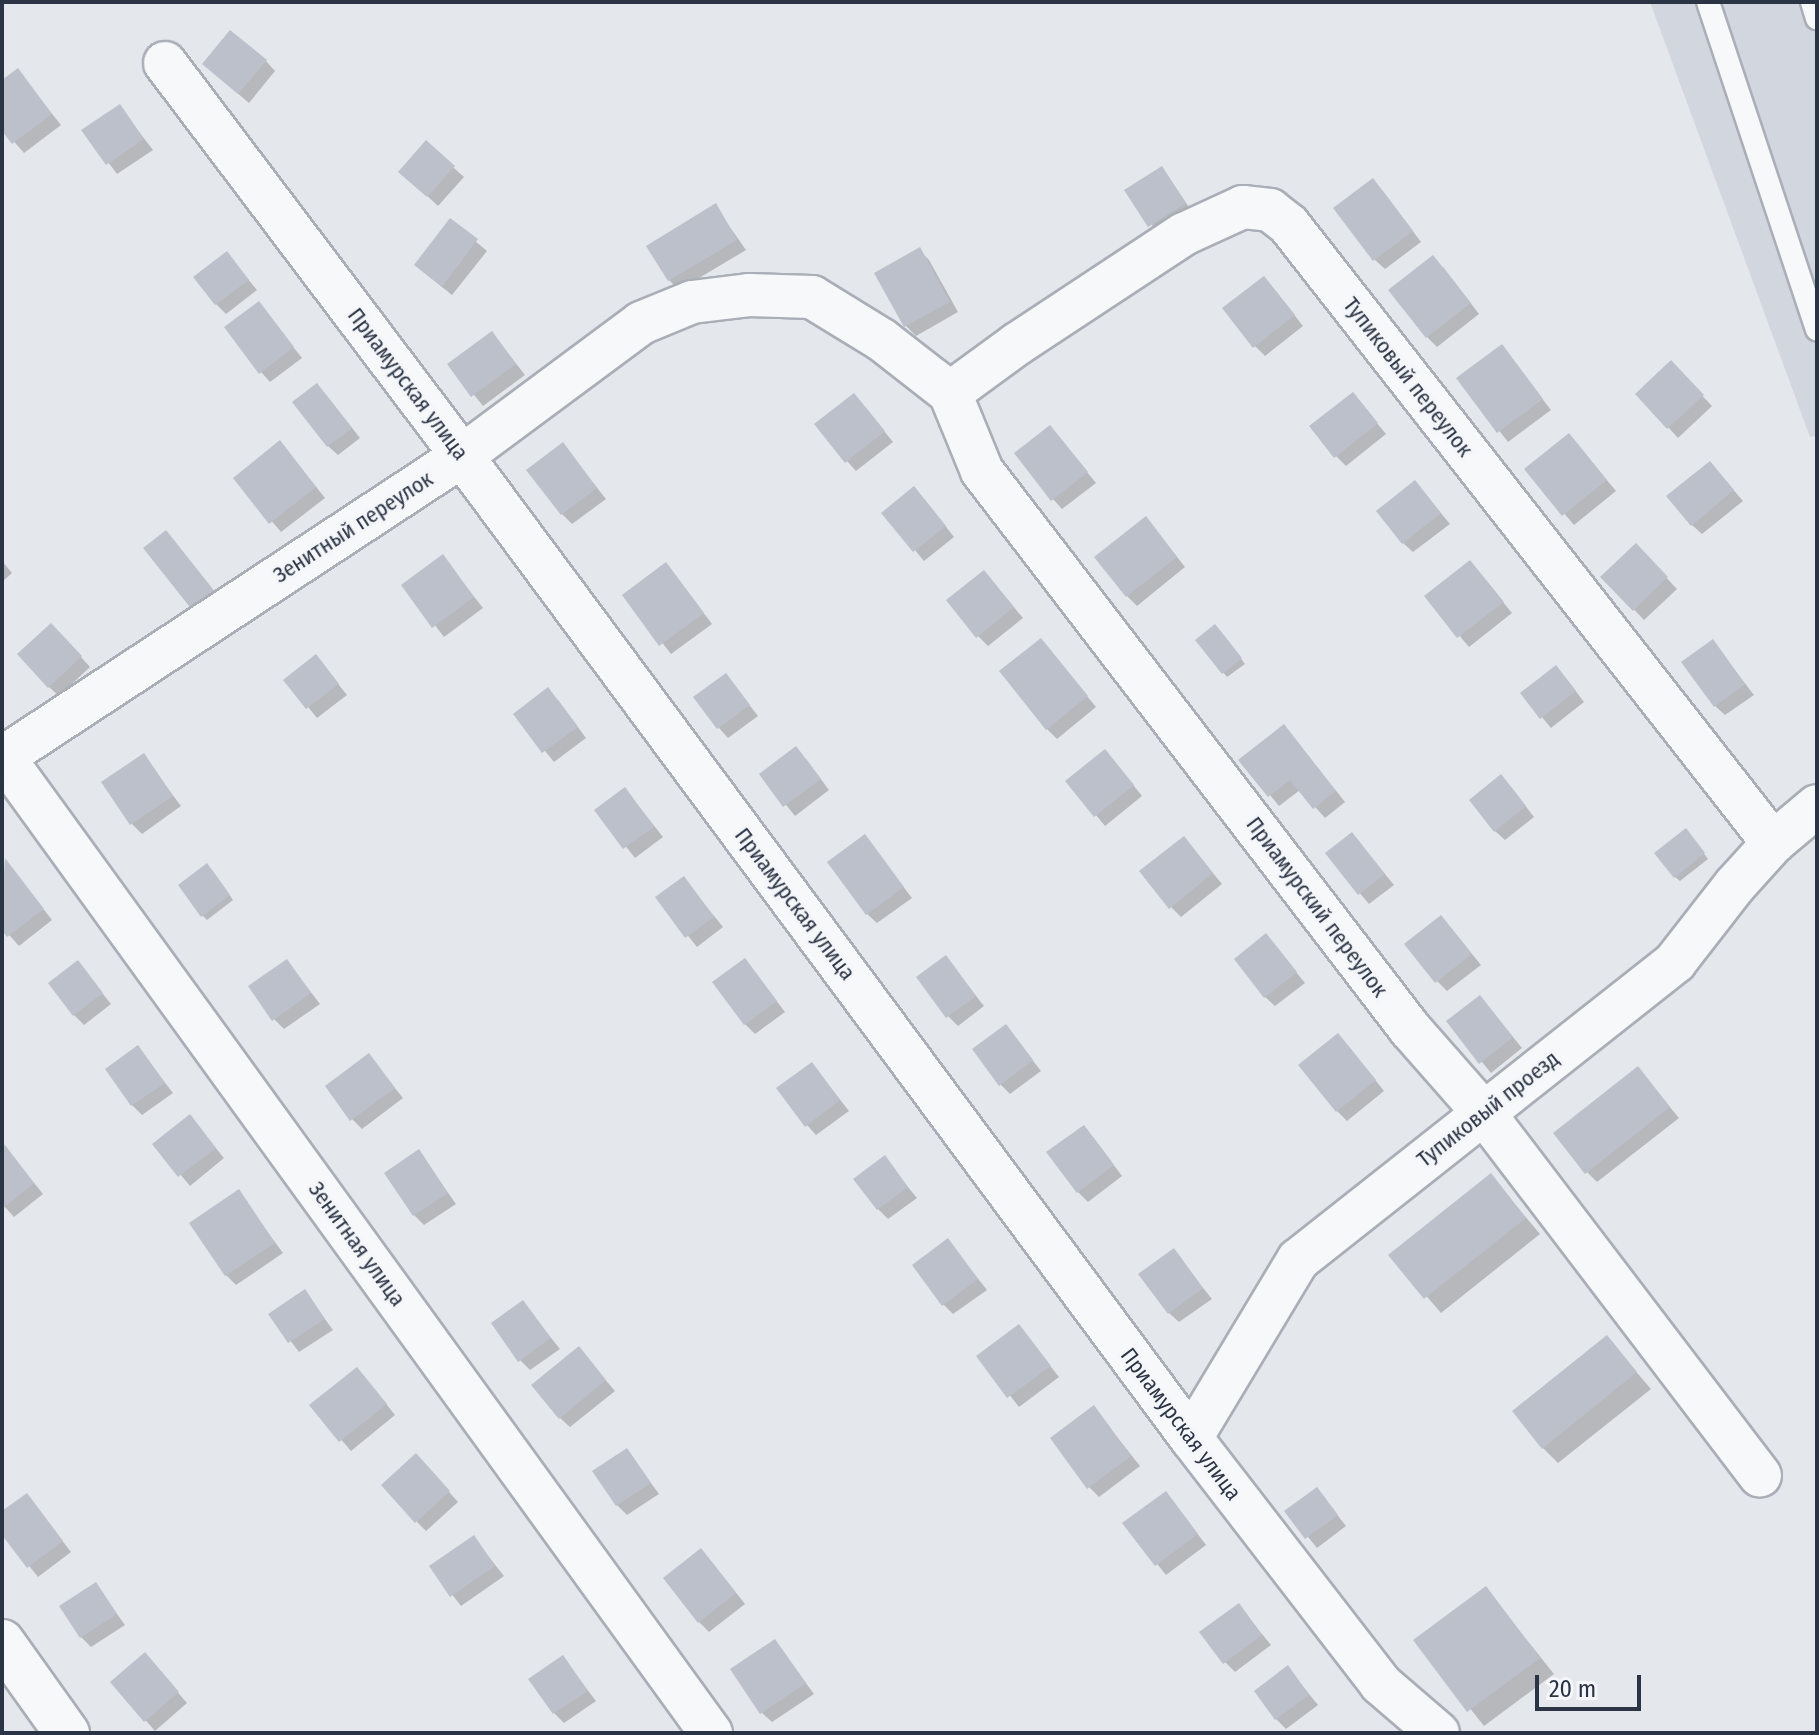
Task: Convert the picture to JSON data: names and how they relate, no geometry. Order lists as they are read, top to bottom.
{
  "streets": {
    "street": [
      "Тупиковый переулок",
      "Приамурская улица",
      "Зенитный переулок",
      "Приамурский переулок",
      "Тупиковый проезд",
      "Зенитная улица"
    ]
  },
  "crossings": [
    ["Тупиковый переулок", "Приамурский переулок"],
    ["Тупиковый переулок", "Тупиковый проезд"],
    ["Приамурская улица", "Зенитный переулок"],
    ["Приамурская улица", "Тупиковый проезд"],
    ["Зенитный переулок", "Приамурский переулок"],
    ["Зенитный переулок", "Зенитная улица"],
    ["Приамурский переулок", "Тупиковый проезд"]
  ],
  "scale_bar": "20 m"
}
